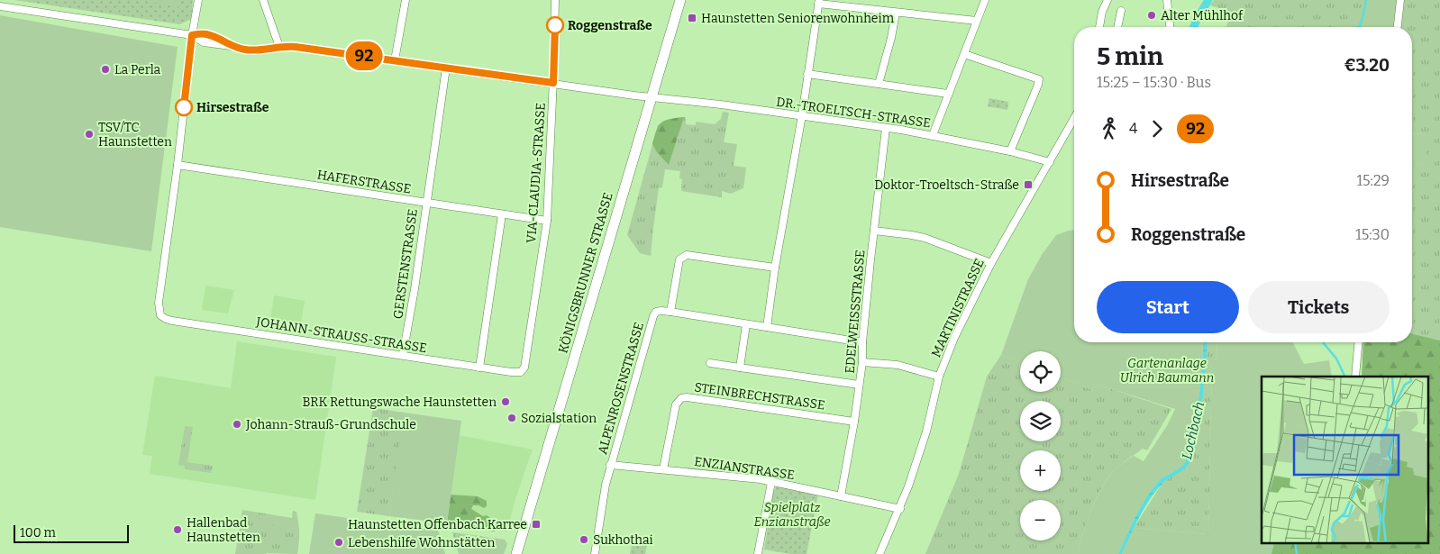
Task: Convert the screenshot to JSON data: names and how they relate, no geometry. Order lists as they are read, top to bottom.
{
  "streets": {
    "main road": ["KÖNIGSBRUNNER STRASSE"],
    "street": [
      "DR.-TROELTSCH-STRASSE",
      "VIA-CLAUDIA-STRASSE",
      "HAFERSTRASSE",
      "GERSTENSTRASSE",
      "MARTINISTRASSE",
      "EDELWEISSSTRASSE",
      "JOHANN-STRAUSS-STRASSE",
      "ALPENROSENSTRASSE",
      "STEINBRECHSTRASSE",
      "ENZIANSTRASSE"
    ]
  },
  "crossings": [
    ["DR.-TROELTSCH-STRASSE", "KÖNIGSBRUNNER STRASSE"],
    ["DR.-TROELTSCH-STRASSE", "MARTINISTRASSE"],
    ["DR.-TROELTSCH-STRASSE", "EDELWEISSSTRASSE"],
    ["VIA-CLAUDIA-STRASSE", "HAFERSTRASSE"],
    ["VIA-CLAUDIA-STRASSE", "JOHANN-STRAUSS-STRASSE"],
    ["HAFERSTRASSE", "GERSTENSTRASSE"],
    ["HAFERSTRASSE", "JOHANN-STRAUSS-STRASSE"],
    ["GERSTENSTRASSE", "JOHANN-STRAUSS-STRASSE"],
    ["MARTINISTRASSE", "ENZIANSTRASSE"],
    ["EDELWEISSSTRASSE", "STEINBRECHSTRASSE"],
    ["EDELWEISSSTRASSE", "ENZIANSTRASSE"],
    ["ALPENROSENSTRASSE", "ENZIANSTRASSE"],
    ["STEINBRECHSTRASSE", "ENZIANSTRASSE"]
  ],
  "water": ["Lochbach"],
  "parks": ["Gartenanlage Ulrich Baumann", "Spielplatz Enzianstraße"],
  "places": {
    "other": [
      "Alter Mühlhof",
      "Roggenstraße",
      "La Perla",
      "Hirsestraße",
      "TSV/TC Haunstetten",
      "BRK Rettungswache Haunstetten",
      "Sozialstation",
      "Johann-Strauß-Grundschule",
      "Hallenbad Haunstetten",
      "Sukhothai",
      "Lebenshilfe Wohnstätten"
    ],
    "transit": ["Haunstetten Seniorenwohnheim", "Doktor-Troeltsch-Straße", "Haunstetten Offenbach Karree"]
  },
  "lines": ["bus line 92"],
  "scale_bar": "100 m",
  "page": {
    "on_map": "92",
    "heading": ["5 min", "15:25 – 15:30 · Bus", "€3.20"],
    "legs": ["4", "92"],
    "list": [
      {
        "name": "Hirsestraße",
        "value": "15:29"
      },
      {
        "name": "Roggenstraße",
        "value": "15:30"
      }
    ],
    "buttons": ["Start", "Tickets"],
    "map_buttons": ["+", "−"],
    "scale": "100 m"
  }
}
